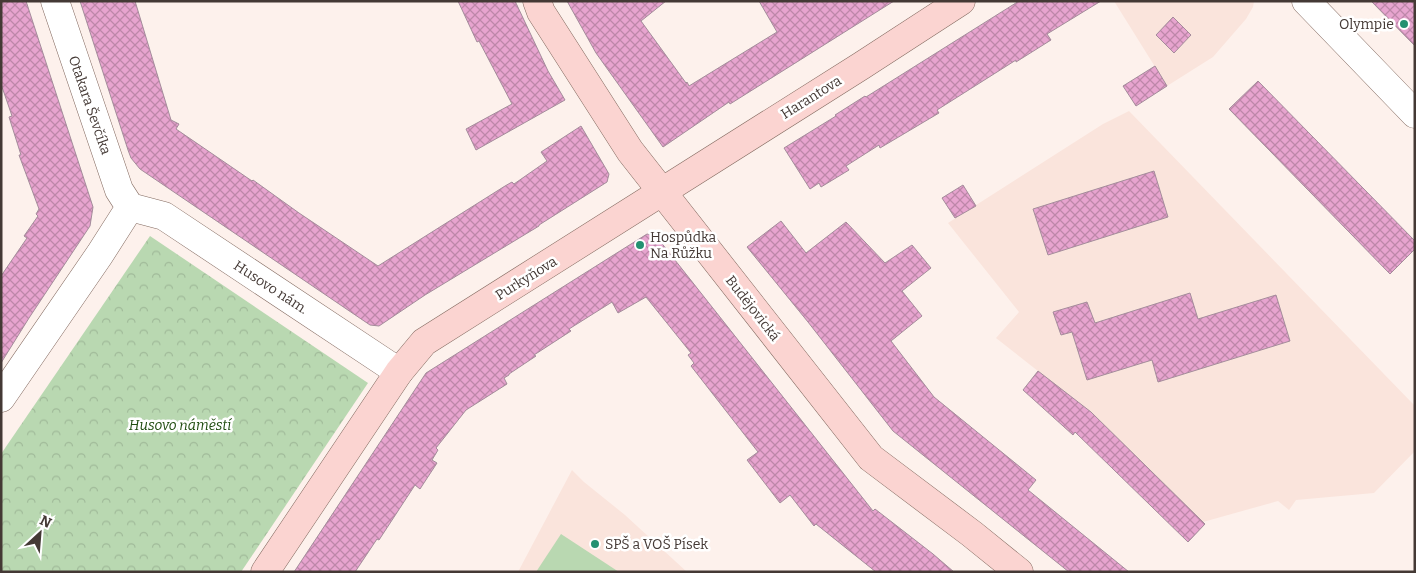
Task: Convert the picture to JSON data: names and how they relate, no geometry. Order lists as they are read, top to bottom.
{
  "streets": {
    "street": [
      "Harantova",
      "Otakara Ševčíka",
      "Purkyňova",
      "Husovo nám.",
      "Budějovická"
    ]
  },
  "crossings": [
    ["Harantova", "Purkyňova"],
    ["Harantova", "Budějovická"],
    ["Otakara Ševčíka", "Husovo nám."],
    ["Purkyňova", "Husovo nám."],
    ["Purkyňova", "Budějovická"]
  ],
  "parks": ["Husovo náměstí"],
  "places": ["Olympie", "Hospůdka Na Růžku", "SPŠ a VOŠ Písek"],
  "north": "top right"
}
